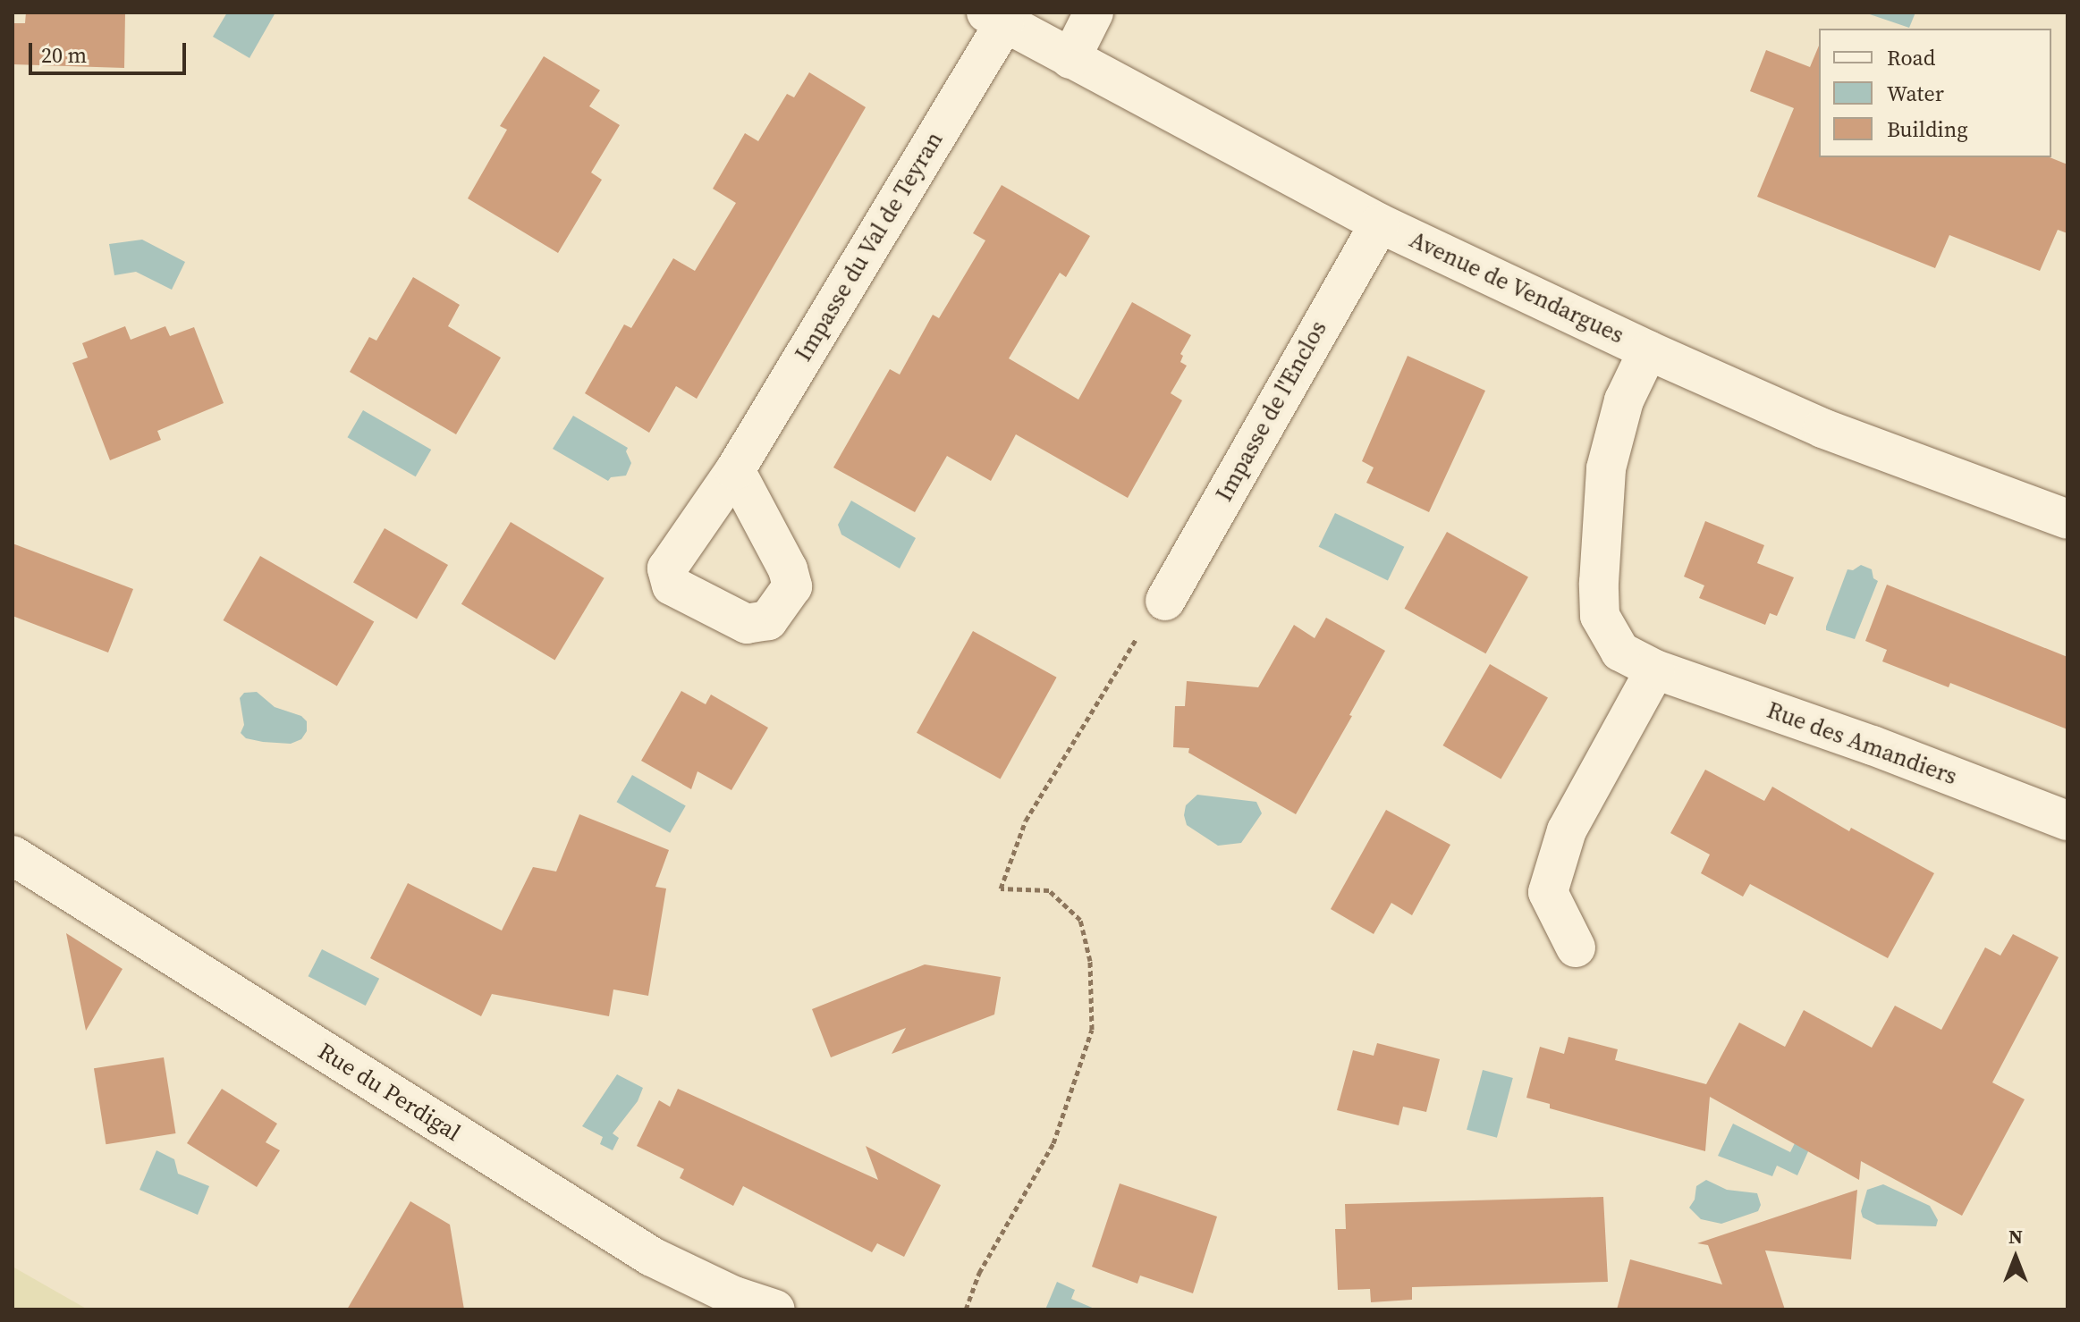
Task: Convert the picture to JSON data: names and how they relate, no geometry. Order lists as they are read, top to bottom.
{
  "streets": {
    "street": [
      "Impasse du Val de Teyran",
      "Avenue de Vendargues",
      "Impasse de l'Enclos",
      "Rue des Amandiers",
      "Rue du Perdigal"
    ]
  },
  "crossings": [
    ["Impasse du Val de Teyran", "Avenue de Vendargues"],
    ["Avenue de Vendargues", "Impasse de l'Enclos"],
    ["Avenue de Vendargues", "Rue des Amandiers"]
  ],
  "legend": ["Road", "Water", "Building"],
  "scale_bar": "20 m",
  "north": "top"
}
